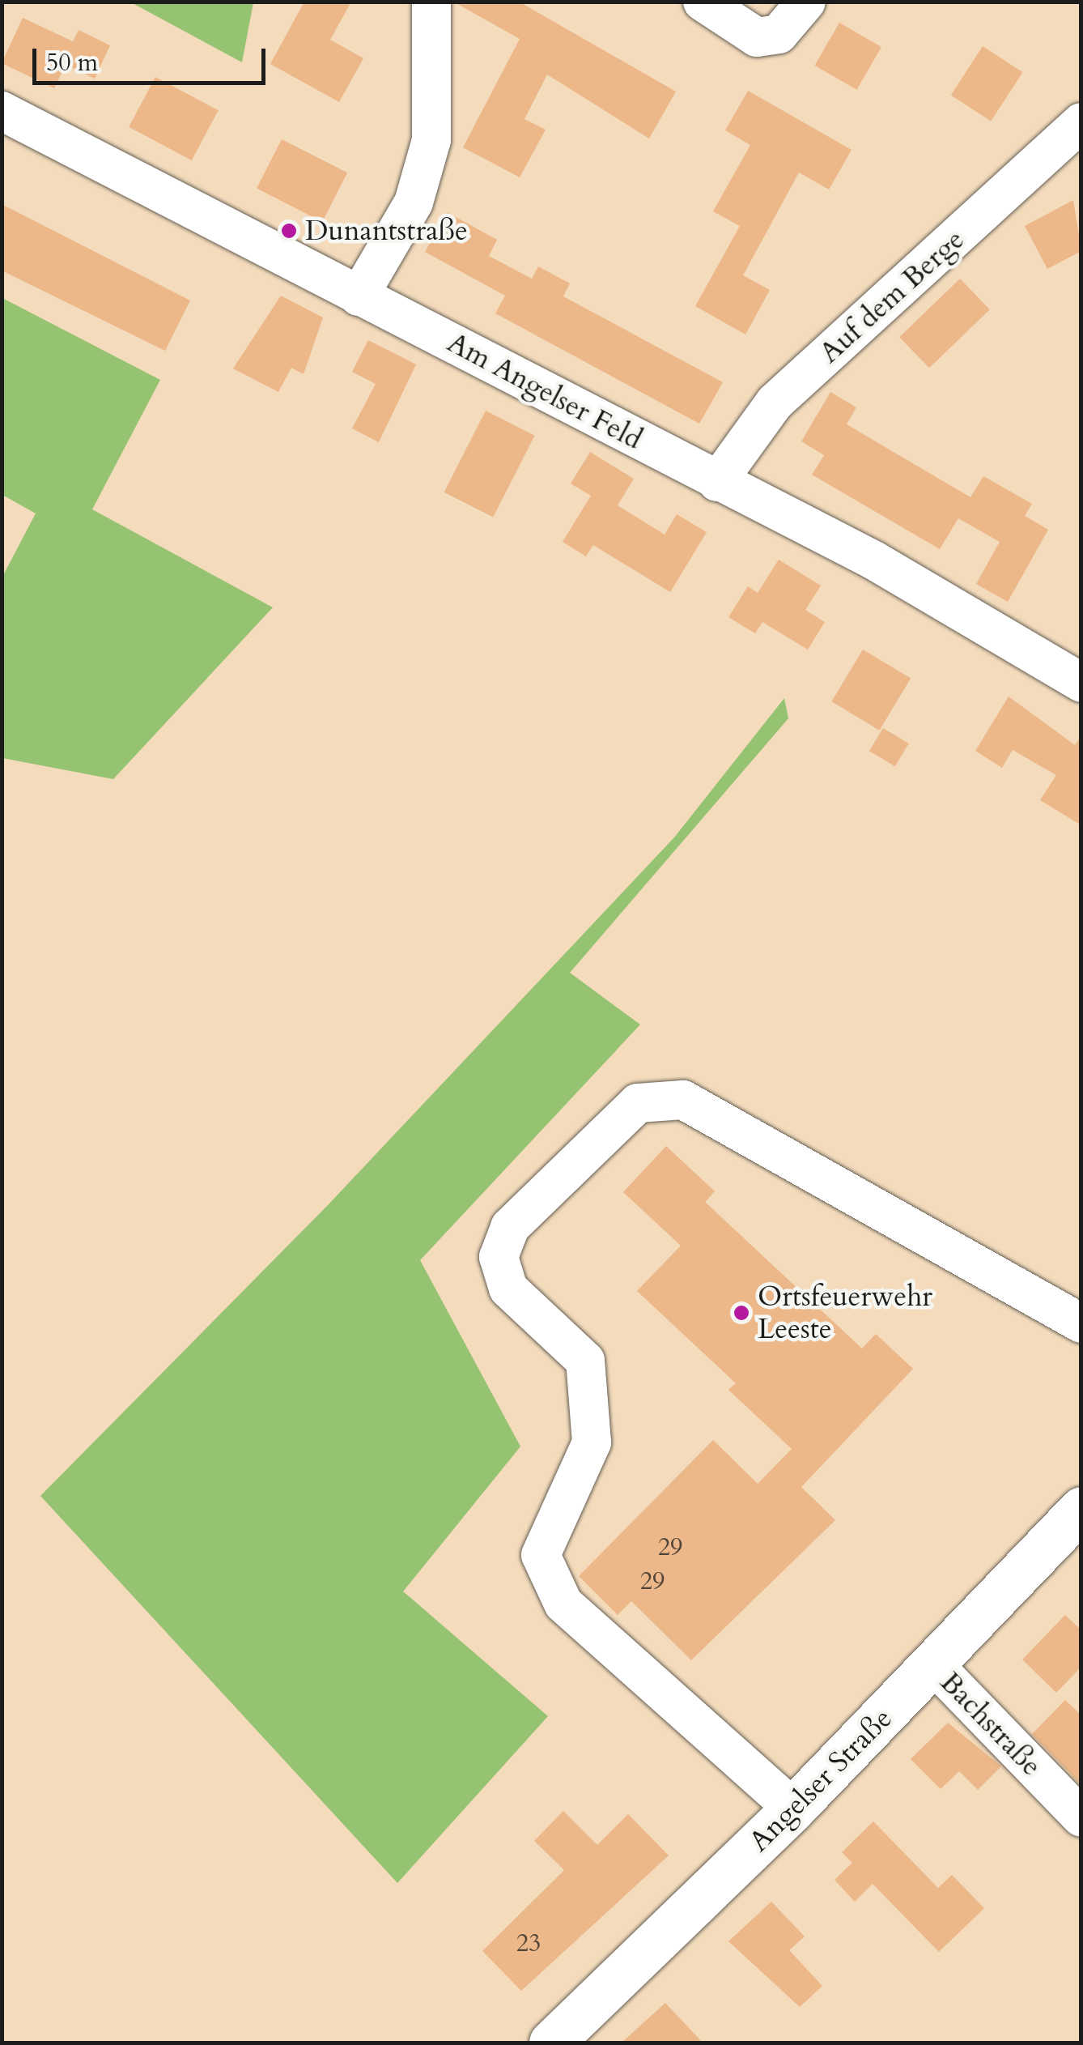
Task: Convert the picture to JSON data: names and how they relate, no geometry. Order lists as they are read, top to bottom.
{
  "streets": {
    "main road": ["Angelser Straße"],
    "street": ["Auf dem Berge", "Am Angelser Feld", "Bachstraße"]
  },
  "crossings": [
    ["Auf dem Berge", "Am Angelser Feld"],
    ["Bachstraße", "Angelser Straße"]
  ],
  "places": ["Dunantstraße", "Ortsfeuerwehr Leeste"],
  "house_numbers": ["29", "29", "23"],
  "scale_bar": "50 m"
}
